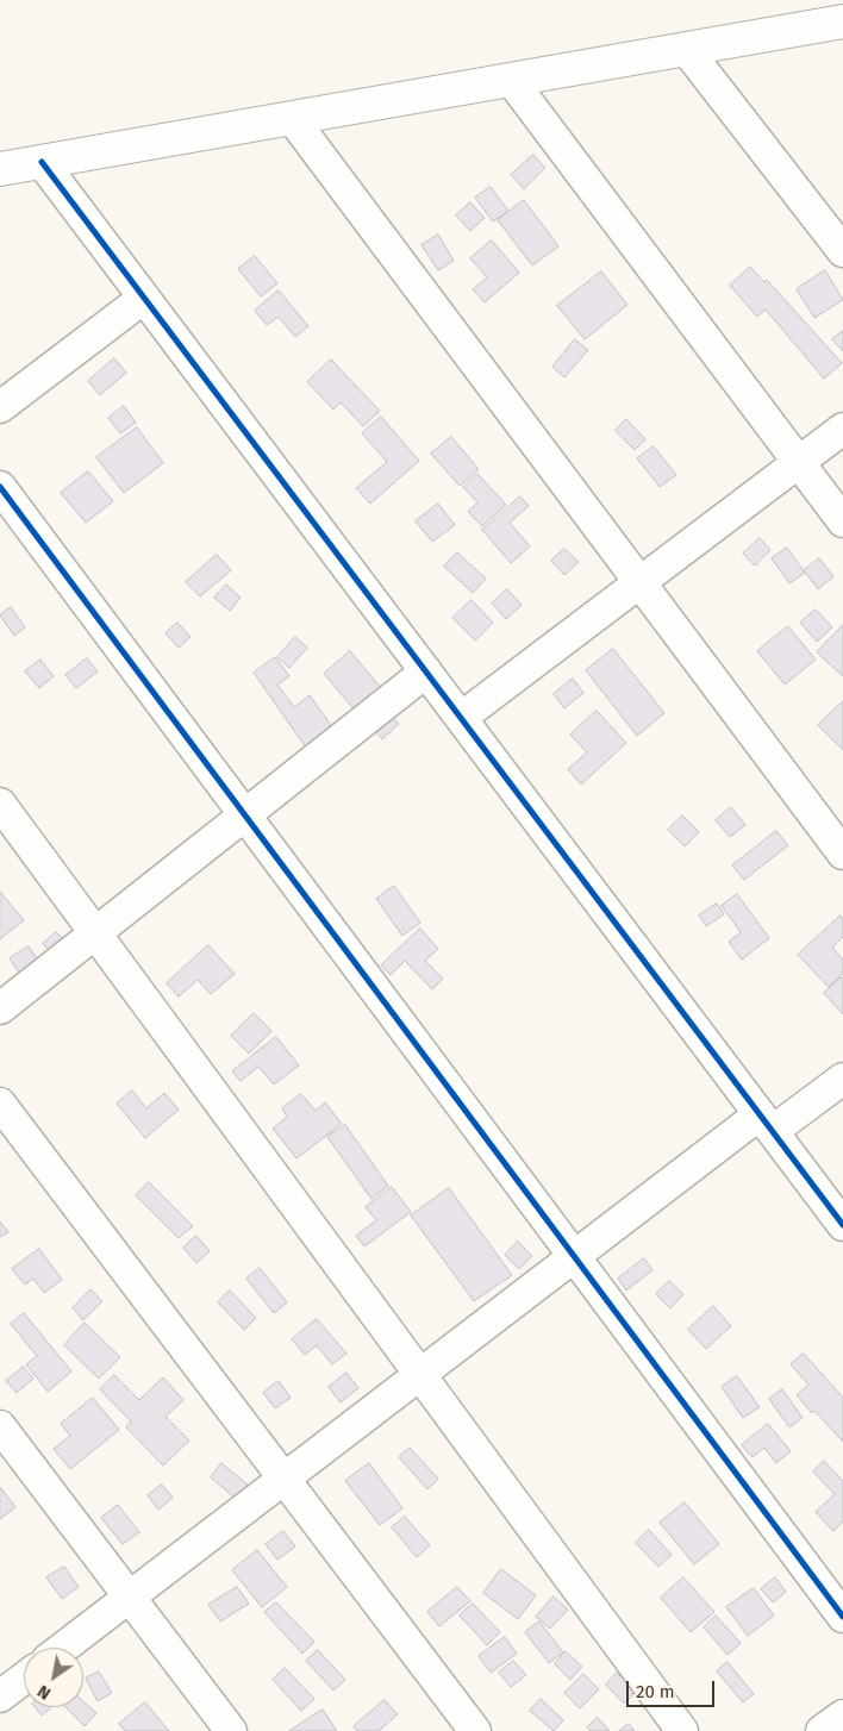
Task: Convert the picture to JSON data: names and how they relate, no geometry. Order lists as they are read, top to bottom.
{
  "scale_bar": "20 m",
  "north": "bottom left"
}
